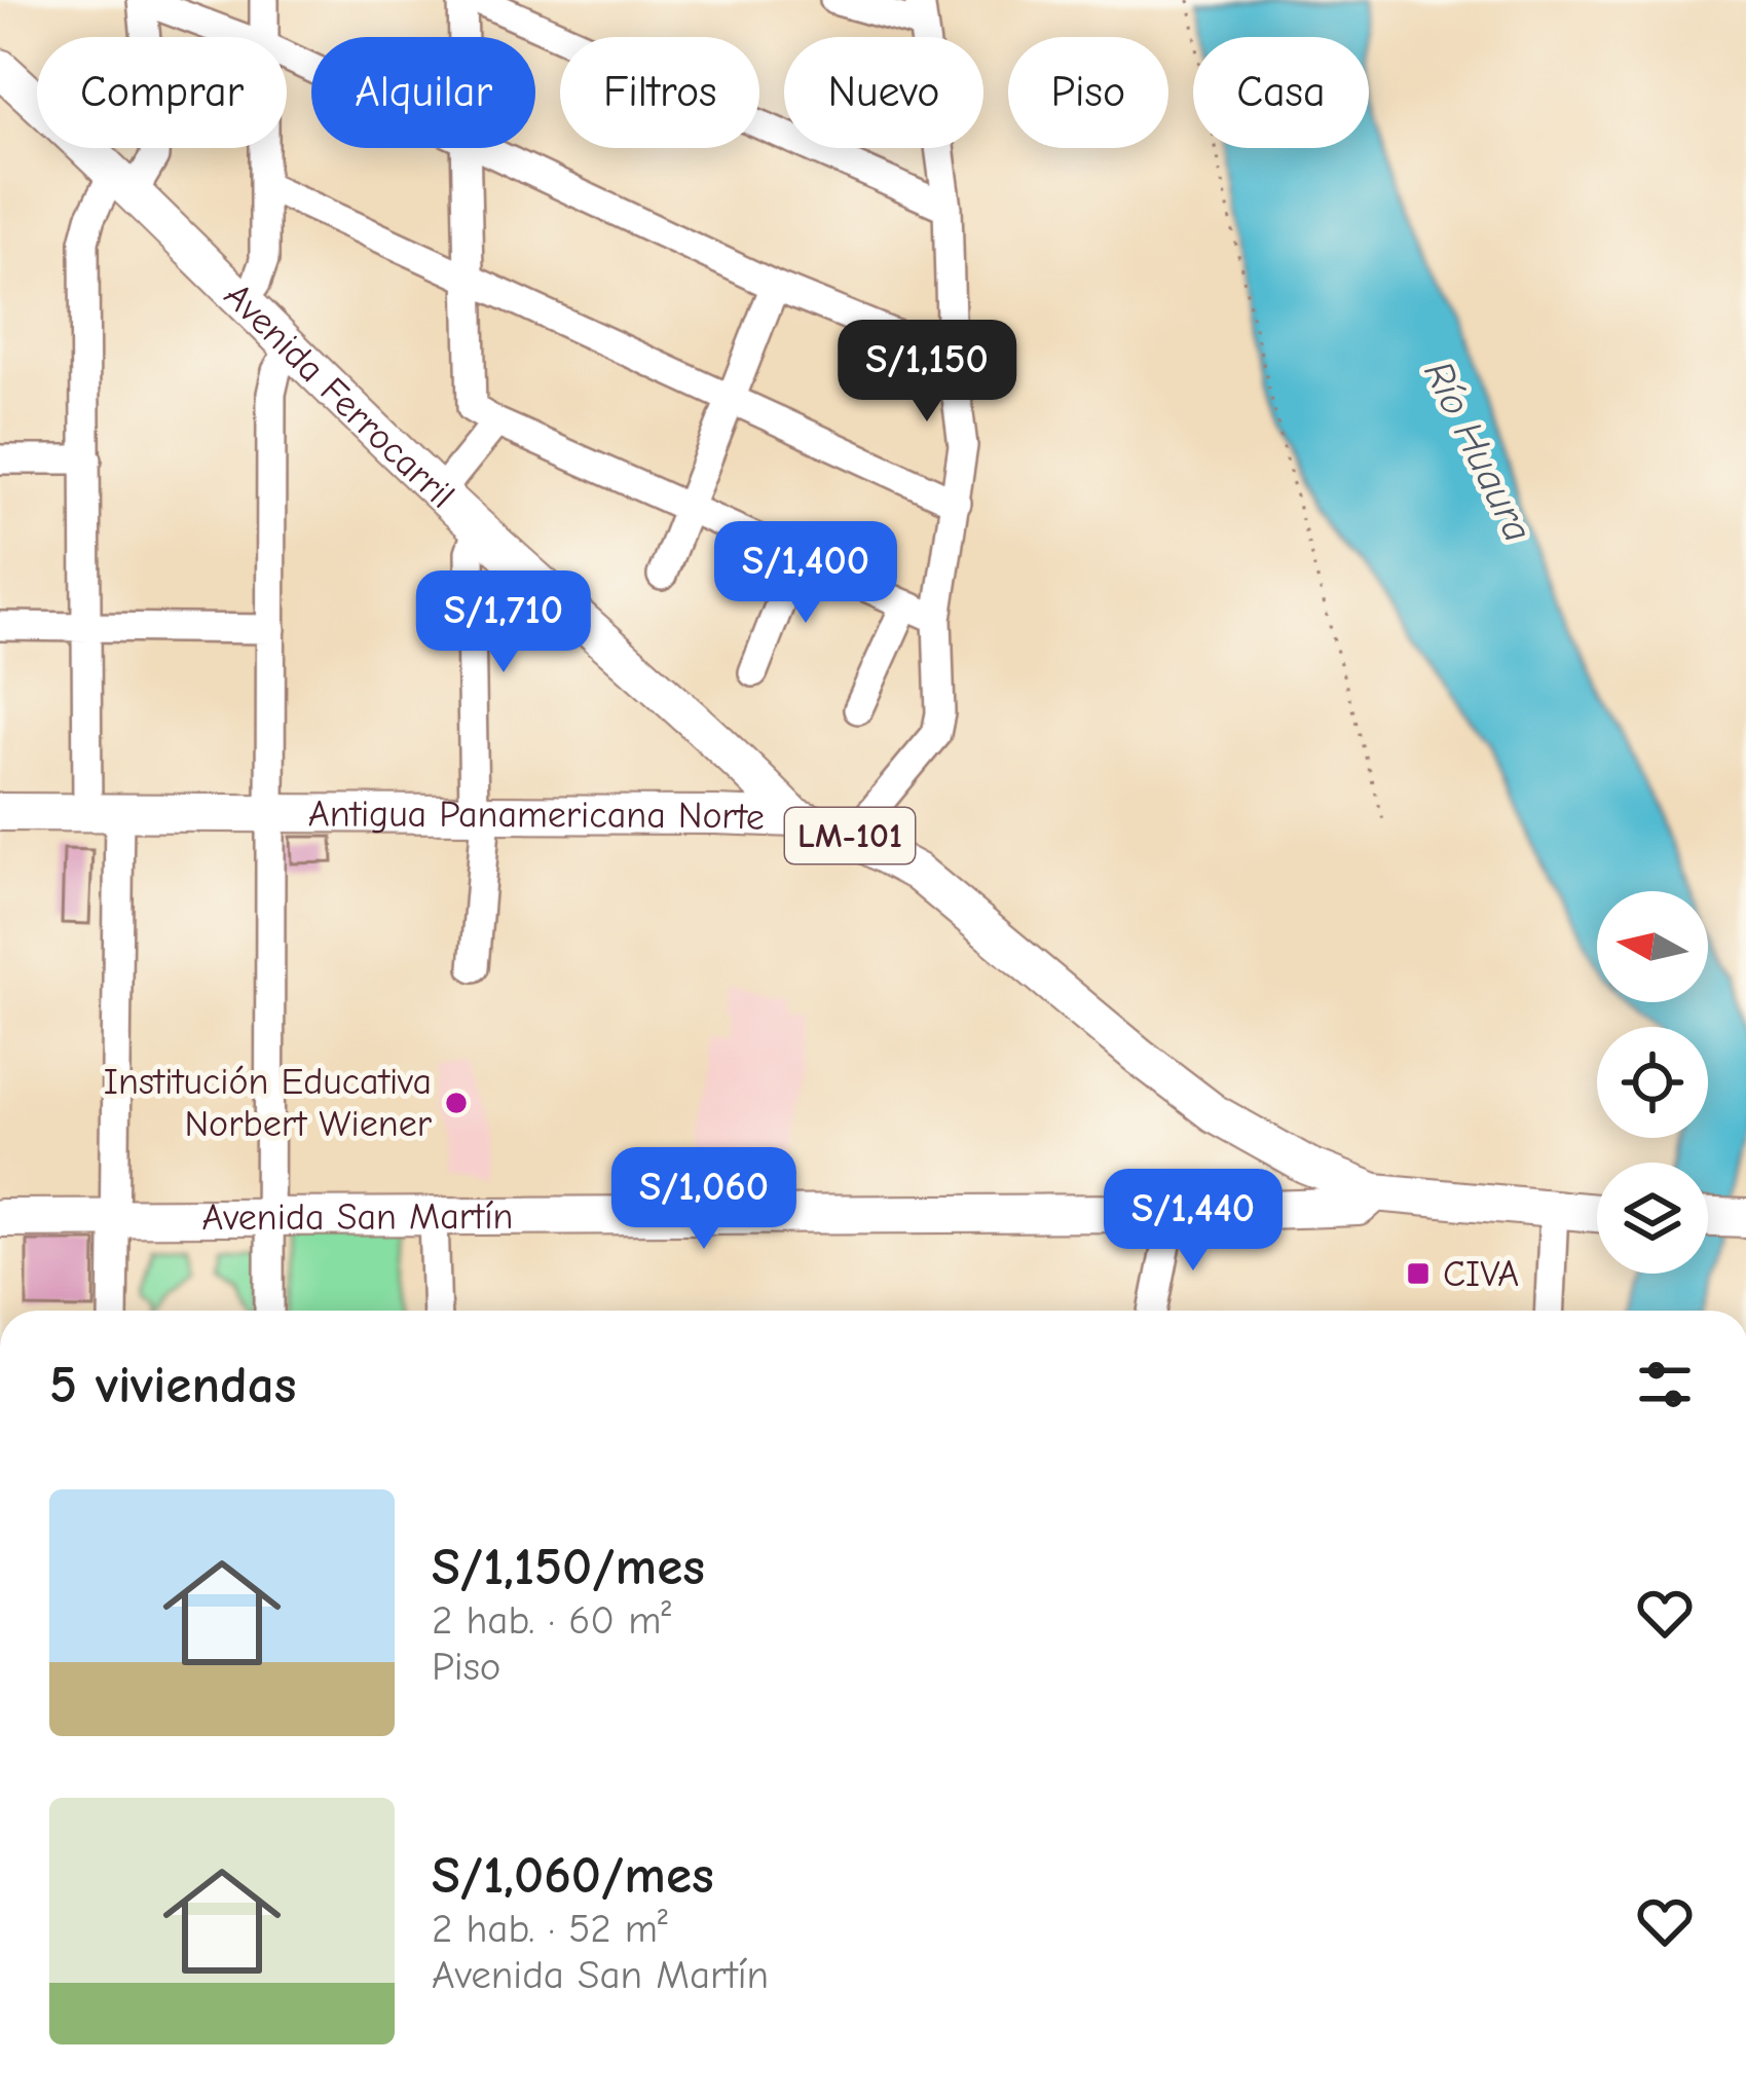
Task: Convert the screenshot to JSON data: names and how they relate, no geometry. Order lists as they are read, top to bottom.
{
  "streets": {
    "main road": [
      "Avenida Ferrocarril",
      "Antigua Panamericana Norte",
      "LM-101",
      "Avenida San Martín"
    ]
  },
  "crossings": [
    ["Avenida Ferrocarril", "Antigua Panamericana Norte"],
    ["Antigua Panamericana Norte", "Avenida San Martín"]
  ],
  "water": ["Río Huaura"],
  "places": {
    "other": ["Institución Educativa Norbert Wiener"],
    "transit": ["CIVA"]
  },
  "north": "left",
  "page": {
    "chip": [
      "Comprar",
      "Alquilar",
      "Filtros",
      "Nuevo",
      "Piso",
      "Casa"
    ],
    "price": [
      "S/1,150",
      "S/1,400",
      "S/1,710",
      "S/1,060",
      "S/1,440"
    ],
    "heading": "5 viviendas",
    "list": [
      {
        "name": "S/1,150/mes",
        "note": "2 hab. · 60 m² · Piso"
      },
      {
        "name": "S/1,060/mes",
        "note": "2 hab. · 52 m² · Avenida San Martín"
      }
    ]
  }
}
